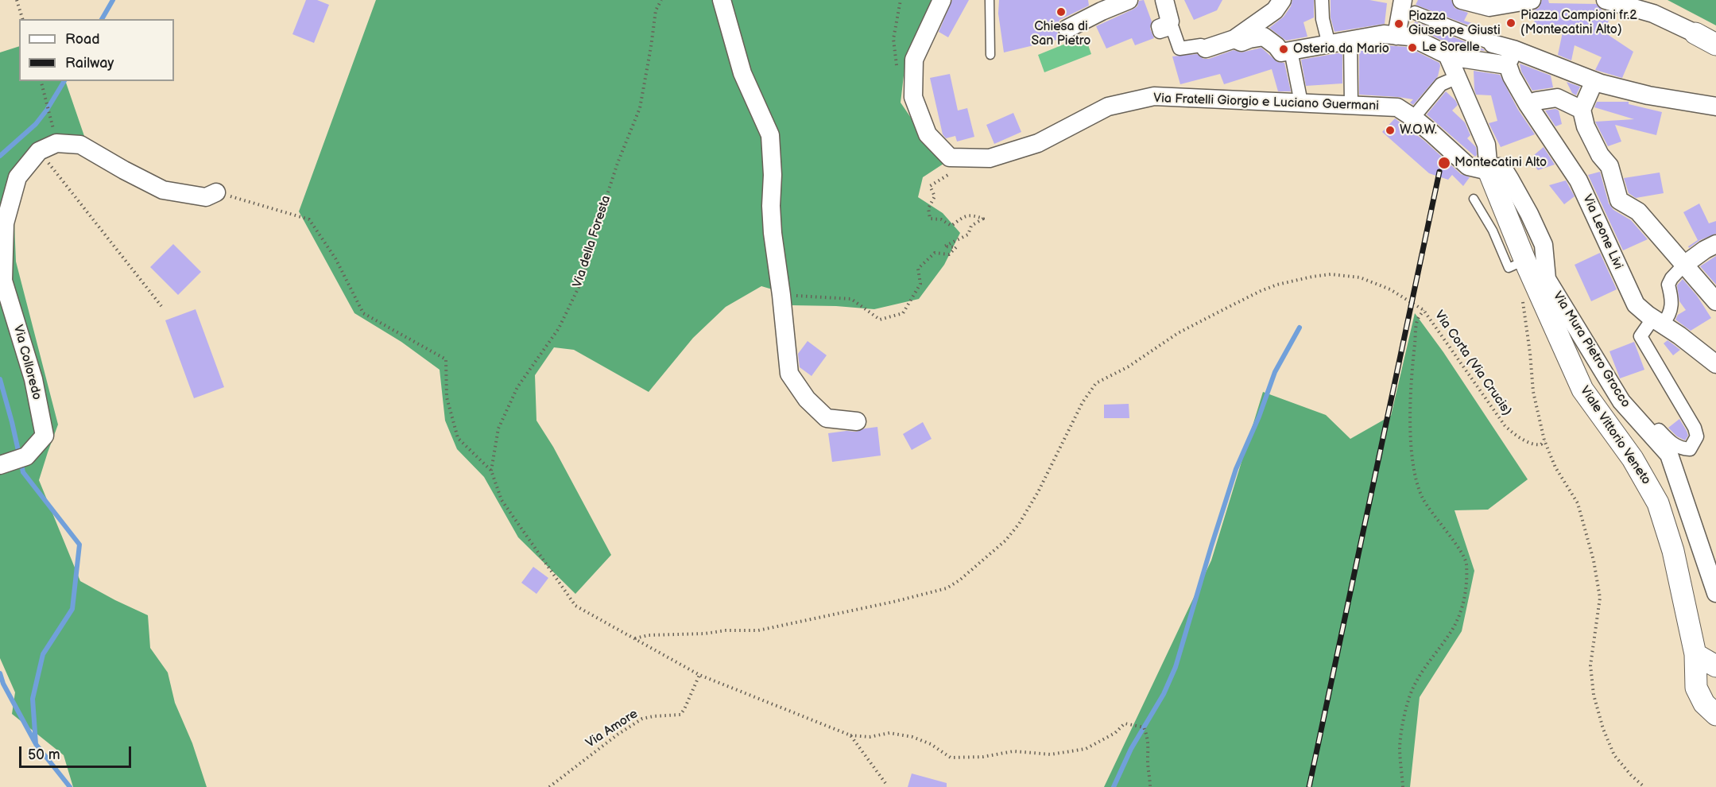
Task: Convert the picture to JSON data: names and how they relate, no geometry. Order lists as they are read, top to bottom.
{
  "streets": {
    "street": [
      "Via Fratelli Giorgio e Luciano Guermani",
      "Via Leone Livi",
      "Via Mura Pietro Grocco",
      "Via Colloredo",
      "Viale Vittorio Veneto"
    ],
    "path": ["Via della Foresta", "Via Corta (Via Crucis)", "Via Amore"]
  },
  "crossings": [
    ["Via Fratelli Giorgio e Luciano Guermani", "Via Mura Pietro Grocco"],
    ["Via Fratelli Giorgio e Luciano Guermani", "Viale Vittorio Veneto"],
    ["Via Mura Pietro Grocco", "Viale Vittorio Veneto"]
  ],
  "places": [
    "Chiesa di San Pietro",
    "Piazza Campioni fr.2 (Montecatini Alto)",
    "Piazza Giuseppe Giusti",
    "Le Sorelle",
    "Osteria da Mario",
    "W.O.W.",
    "Montecatini Alto"
  ],
  "legend": ["Road", "Railway"],
  "scale_bar": "50 m"
}
